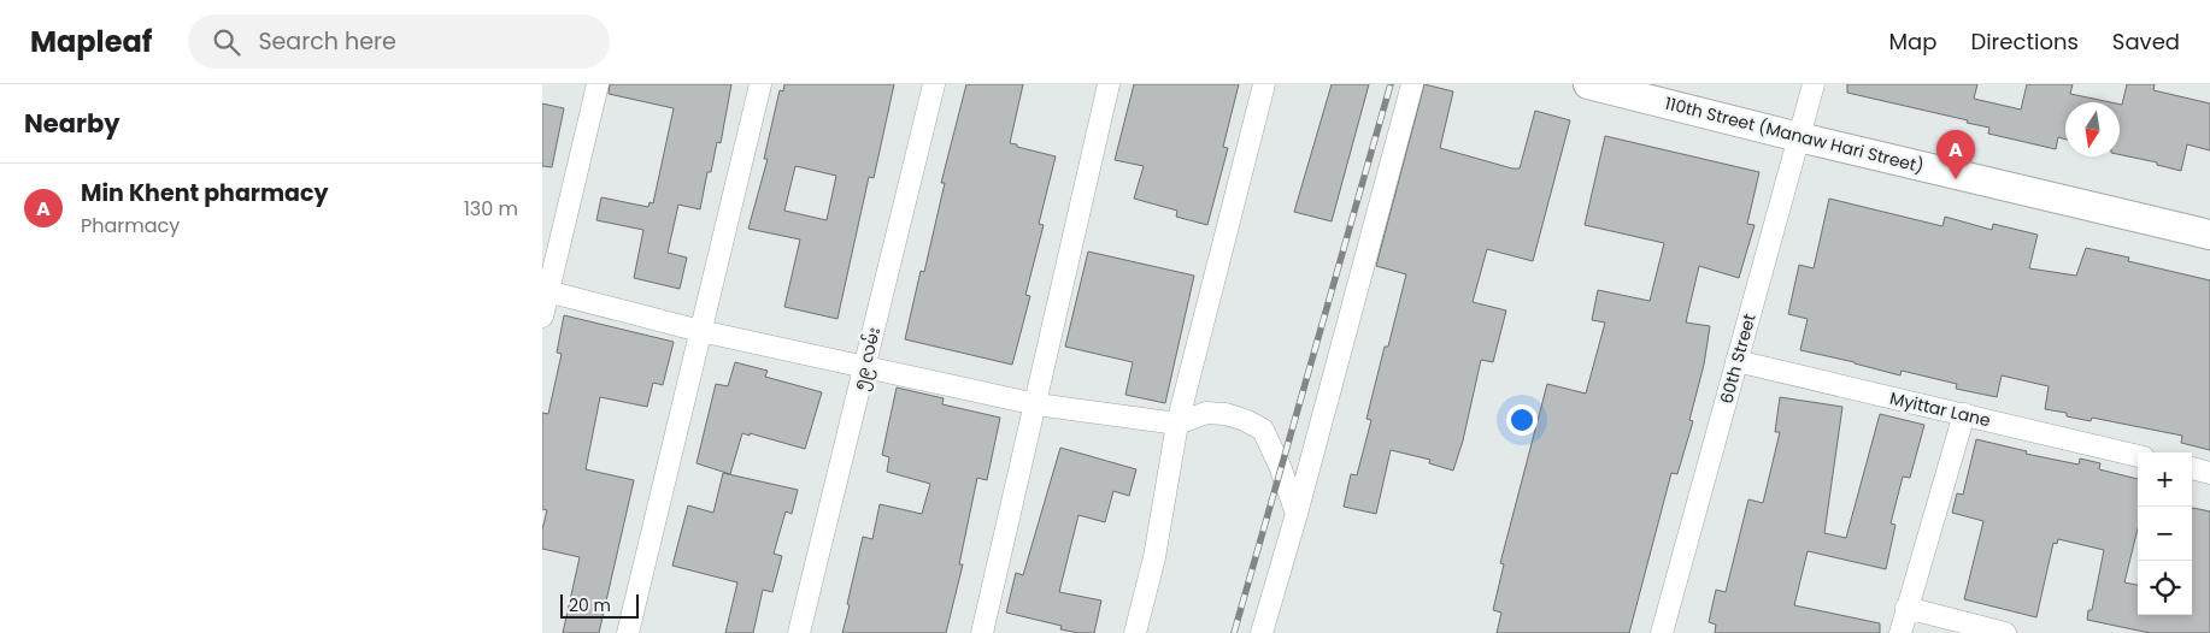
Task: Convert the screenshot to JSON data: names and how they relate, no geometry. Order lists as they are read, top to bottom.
{
  "streets": {
    "main road": ["110th Street (Manaw Hari Street)"],
    "street": ["၅၉ လမ်း", "60th Street", "Myittar Lane"]
  },
  "crossings": [
    ["110th Street (Manaw Hari Street)", "60th Street"],
    ["60th Street", "Myittar Lane"]
  ],
  "scale_bar": "20 m",
  "north": "bottom",
  "page": {
    "header": "Mapleaf",
    "search": "Search here",
    "nav": ["Map", "Directions", "Saved"],
    "heading": "Nearby",
    "pins": "A",
    "list": [
      {
        "mark": "A",
        "name": "Min Khent pharmacy",
        "note": "Pharmacy",
        "value": "130 m"
      }
    ],
    "map_buttons": ["+", "−"],
    "scale": "20 m"
  }
}
